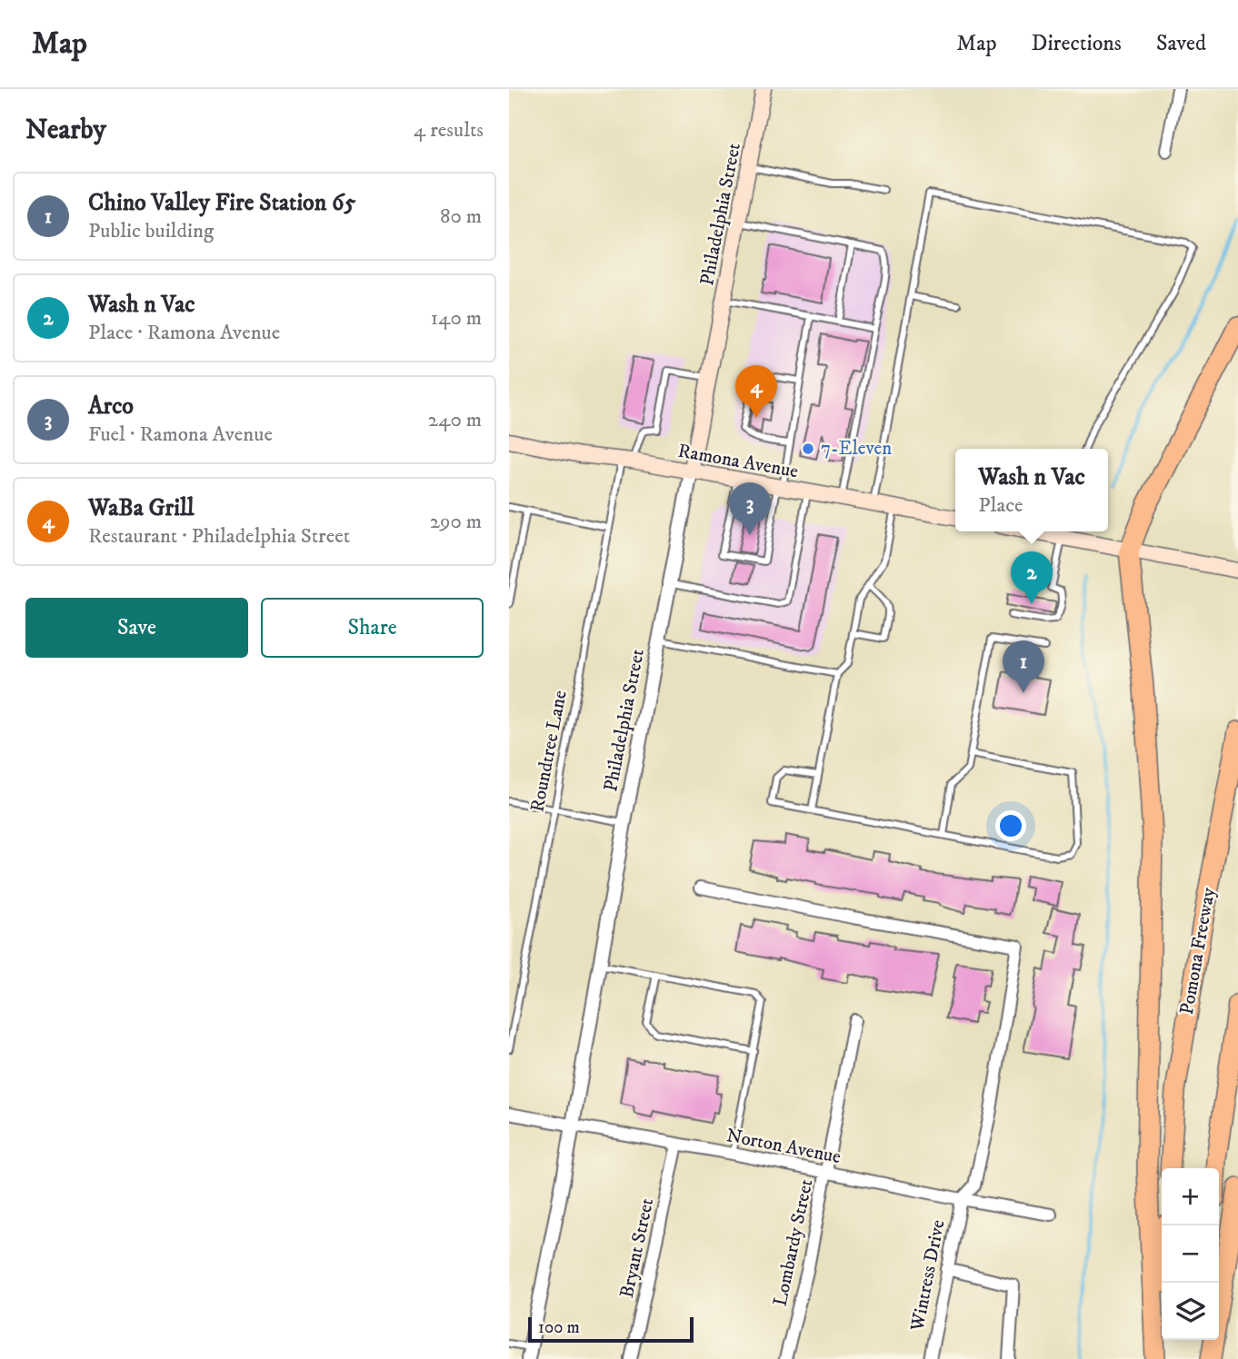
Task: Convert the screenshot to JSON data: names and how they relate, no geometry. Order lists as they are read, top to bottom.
{
  "streets": {
    "highway": ["Pomona Freeway"],
    "main road": ["Philadelphia Street", "Ramona Avenue"],
    "street": [
      "Norton Avenue",
      "Lombardy Street",
      "Bryant Street",
      "Wintress Drive"
    ],
    "lane": ["Roundtree Lane"]
  },
  "crossings": [
    ["Philadelphia Street", "Ramona Avenue"],
    ["Philadelphia Street", "Roundtree Lane"],
    ["Philadelphia Street", "Norton Avenue"],
    ["Ramona Avenue", "Roundtree Lane"],
    ["Norton Avenue", "Lombardy Street"],
    ["Norton Avenue", "Bryant Street"],
    ["Norton Avenue", "Wintress Drive"]
  ],
  "places": ["7-Eleven"],
  "scale_bar": "100 m",
  "page": {
    "header": "Map",
    "nav": ["Map", "Directions", "Saved"],
    "heading": ["Nearby", "4 results"],
    "list": [
      {
        "mark": "1",
        "name": "Chino Valley Fire Station 65",
        "note": "Public building",
        "value": "80 m"
      },
      {
        "mark": "2",
        "name": "Wash n Vac",
        "note": "Place · Ramona Avenue",
        "value": "140 m"
      },
      {
        "mark": "3",
        "name": "Arco",
        "note": "Fuel · Ramona Avenue",
        "value": "240 m"
      },
      {
        "mark": "4",
        "name": "WaBa Grill",
        "note": "Restaurant · Philadelphia Street",
        "value": "290 m"
      }
    ],
    "pins": [
      "4",
      "3",
      "2",
      "1"
    ],
    "popup": ["Wash n Vac", "Place"],
    "buttons": ["Save", "Share"],
    "map_buttons": ["+", "−"],
    "scale": "100 m"
  }
}
